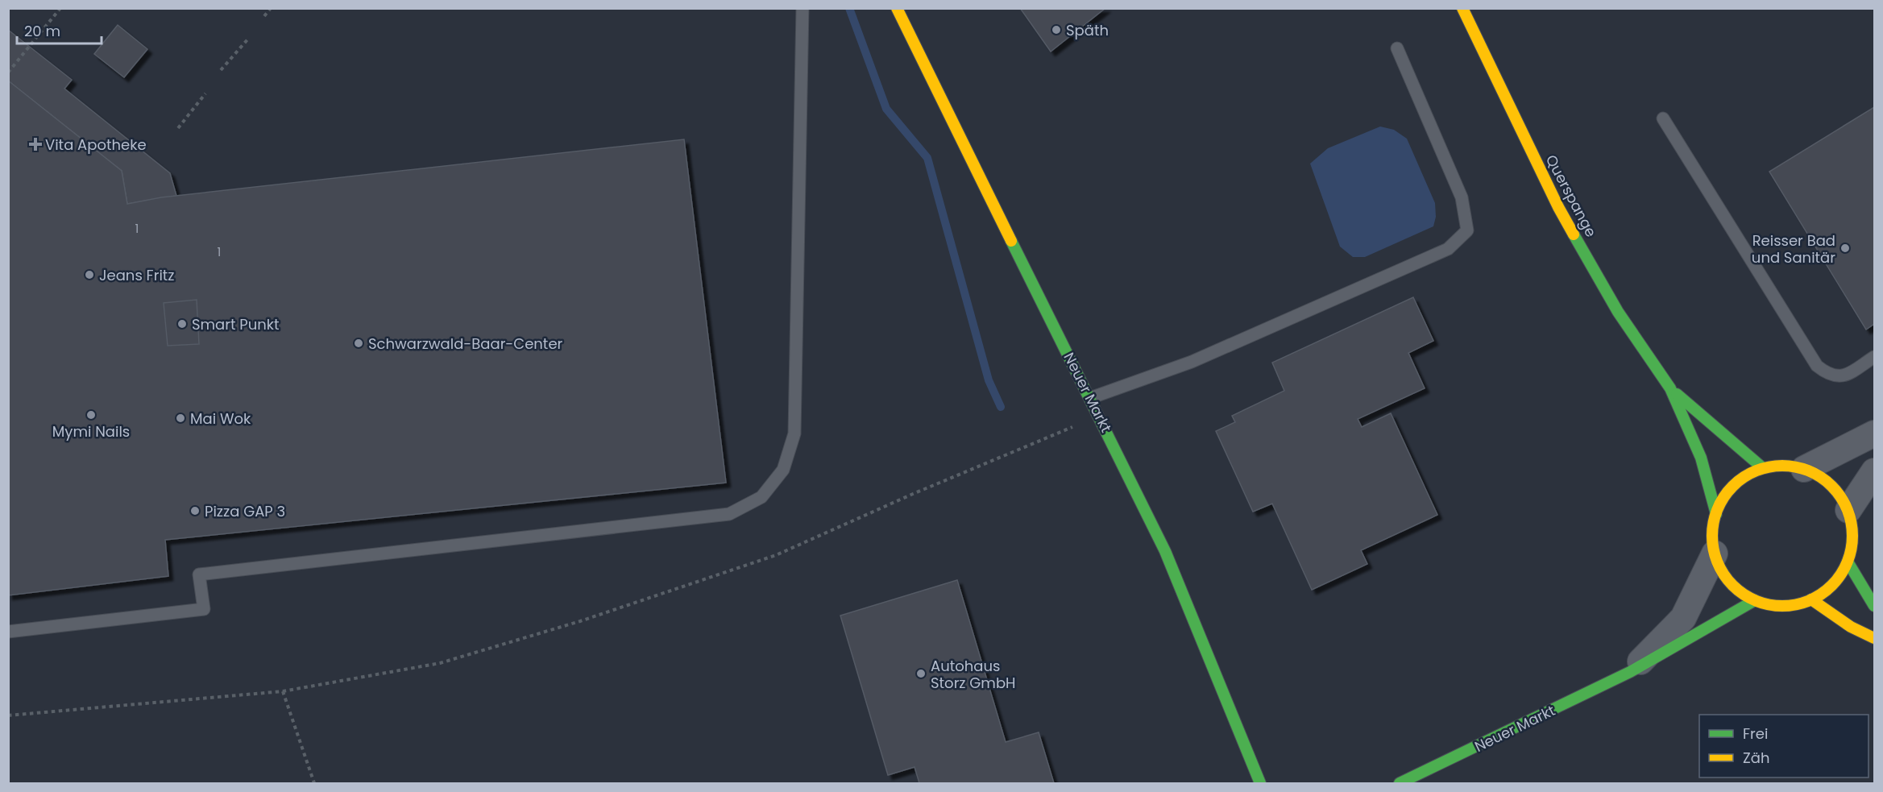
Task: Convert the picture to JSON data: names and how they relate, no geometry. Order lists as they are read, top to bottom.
{
  "streets": {
    "main road": ["Querspange", "Neuer Markt"]
  },
  "crossings": [
    ["Querspange", "Neuer Markt"]
  ],
  "places": {
    "other": [
      "Späth",
      "Reisser Bad und Sanitär",
      "Jeans Fritz",
      "Smart Punkt",
      "Schwarzwald-Baar-Center",
      "Mymi Nails",
      "Mai Wok",
      "Pizza GAP 3",
      "Autohaus Storz GmbH"
    ],
    "health": ["Vita Apotheke"]
  },
  "house_numbers": ["1", "1"],
  "legend": ["Frei", "Zäh"],
  "scale_bar": "20 m"
}
